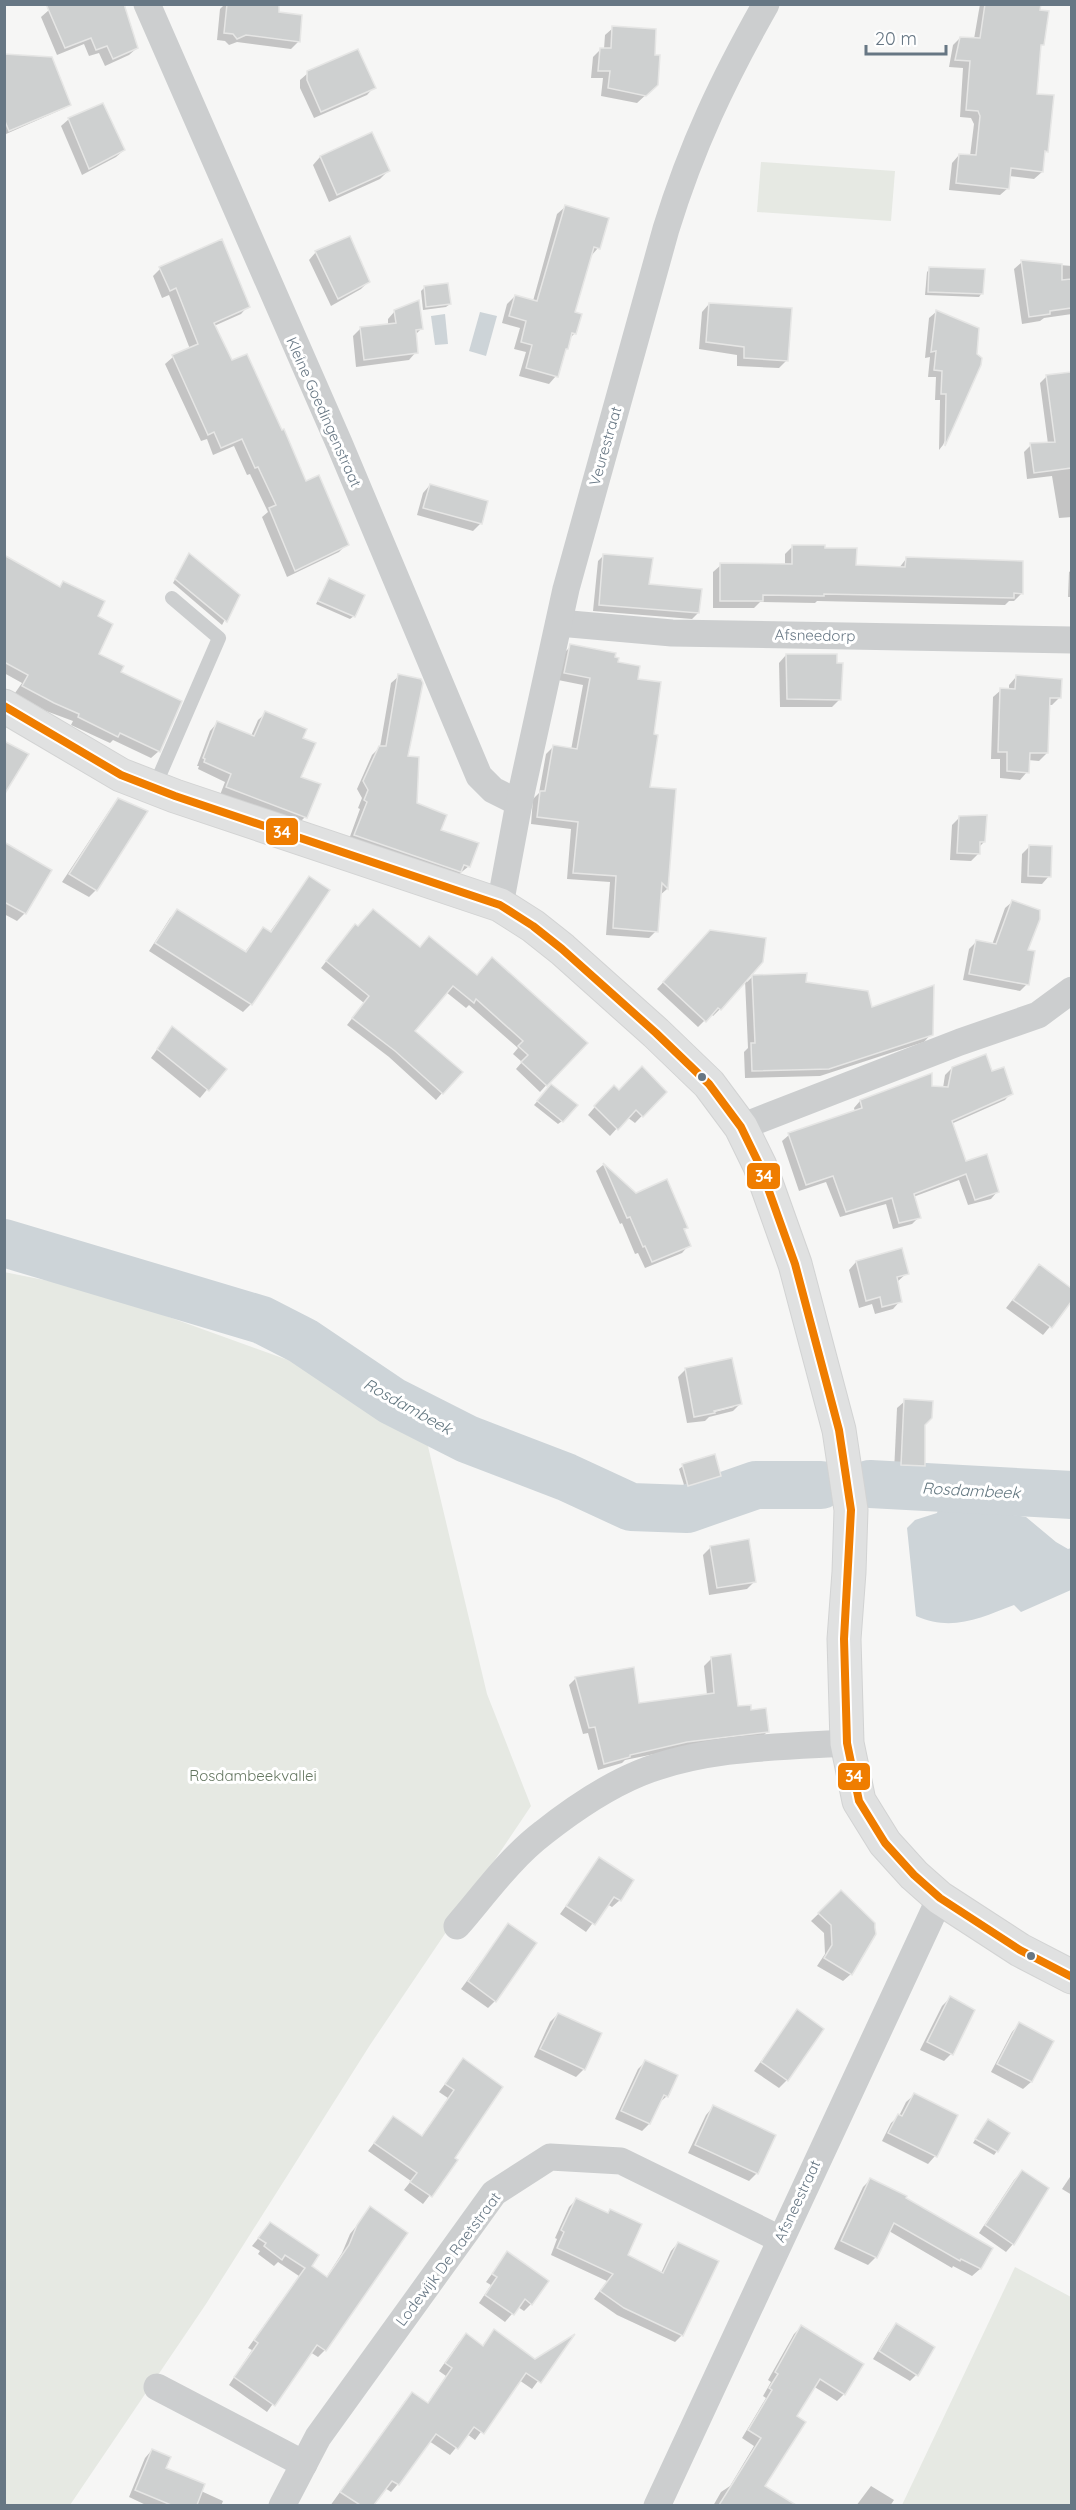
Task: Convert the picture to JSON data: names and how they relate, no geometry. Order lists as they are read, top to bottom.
{
  "streets": {
    "street": [
      "Kleine Goedingenstraat",
      "Veurestraat",
      "Afsneedorp",
      "Afsneestraat",
      "Lodewijk De Raetstraat"
    ]
  },
  "crossings": [
    ["Kleine Goedingenstraat", "Veurestraat"],
    ["Veurestraat", "Afsneedorp"],
    ["Afsneestraat", "Lodewijk De Raetstraat"]
  ],
  "water": ["Rosdambeek"],
  "parks": ["Rosdambeekvallei"],
  "lines": ["transit line 34"],
  "scale_bar": "20 m"
}
